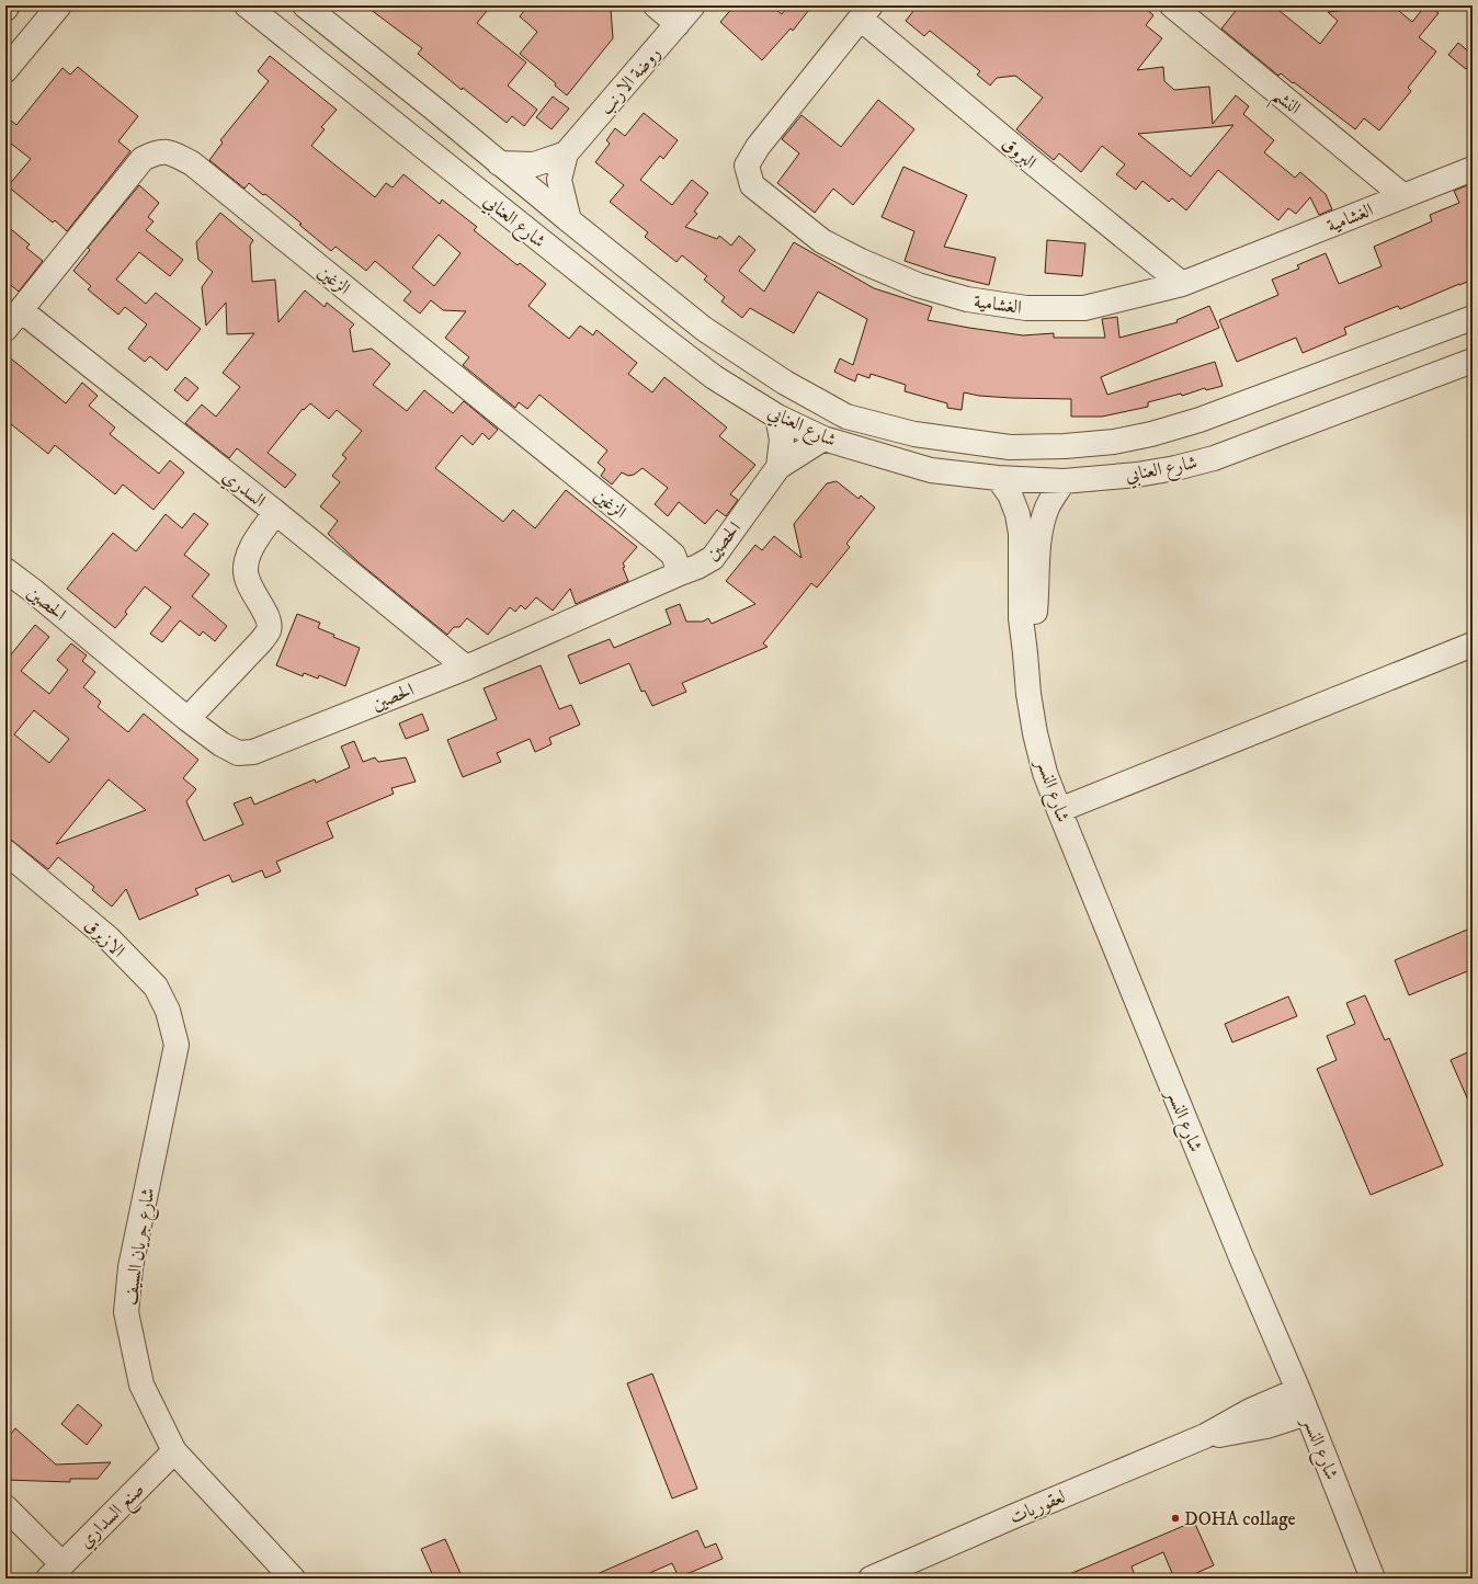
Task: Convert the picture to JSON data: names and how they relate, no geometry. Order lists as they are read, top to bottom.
{
  "streets": {
    "street": [
      "روضة الارنب",
      "النشم",
      "البروق",
      "الغشامية",
      "شارع العنابي",
      "الزغين",
      "السدري",
      "الحصين",
      "شارع النسر",
      "الازيرق",
      "شارع جريان السيف",
      "لعقوريات",
      "صنع السداري"
    ]
  },
  "crossings": [
    ["روضة الارنب", "شارع العنابي"],
    ["النشم", "الغشامية"],
    ["البروق", "الغشامية"],
    ["شارع العنابي", "الحصين"],
    ["شارع العنابي", "شارع النسر"],
    ["الزغين", "السدري"],
    ["الزغين", "الحصين"],
    ["السدري", "الحصين"],
    ["شارع النسر", "لعقوريات"],
    ["الازيرق", "شارع جريان السيف"],
    ["شارع جريان السيف", "صنع السداري"]
  ],
  "places": ["DOHA collage"]
}
